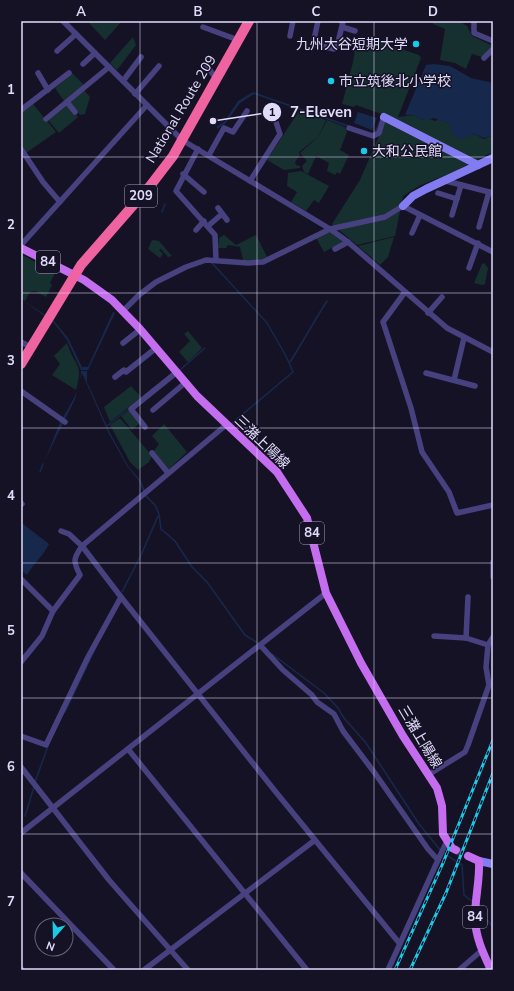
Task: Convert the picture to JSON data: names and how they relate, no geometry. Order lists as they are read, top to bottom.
{
  "streets": {
    "highway": ["National Route 209", "209"],
    "main road": ["84", "三潴上陽線"]
  },
  "crossings": [
    ["National Route 209", "三潴上陽線"]
  ],
  "places": [
    "九州大谷短期大学",
    "市立筑後北小学校",
    "7-Eleven",
    "大和公民館"
  ],
  "north": "bottom",
  "grid": {
    "columns": [
      "A",
      "B",
      "C",
      "D"
    ],
    "rows": [
      "1",
      "2",
      "3",
      "4",
      "5",
      "6",
      "7"
    ]
  }
}
